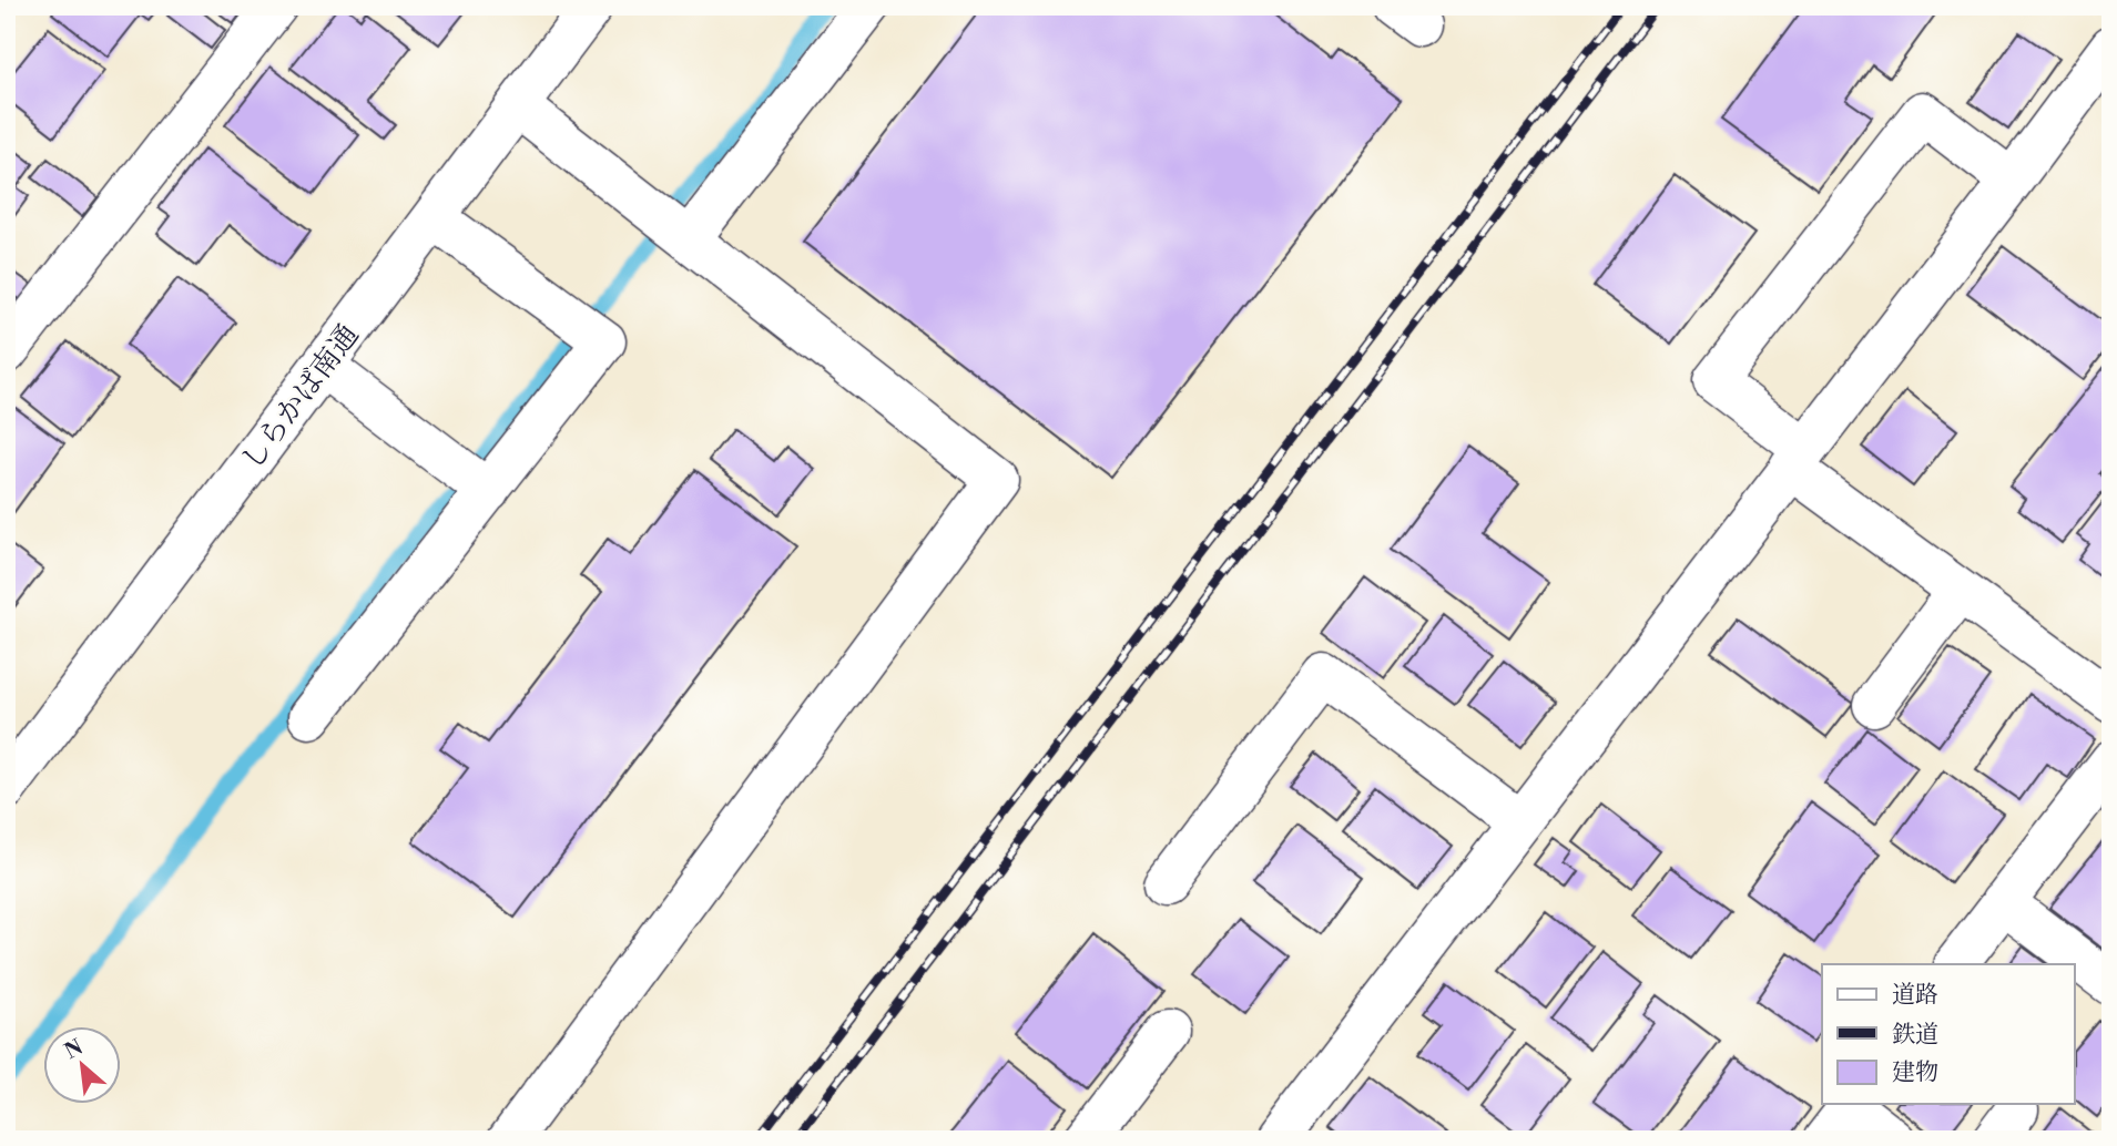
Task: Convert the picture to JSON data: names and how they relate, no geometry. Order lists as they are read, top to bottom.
{
  "streets": {
    "street": ["しらかば南通"]
  },
  "legend": ["道路", "鉄道", "建物"],
  "north": "top left"
}
